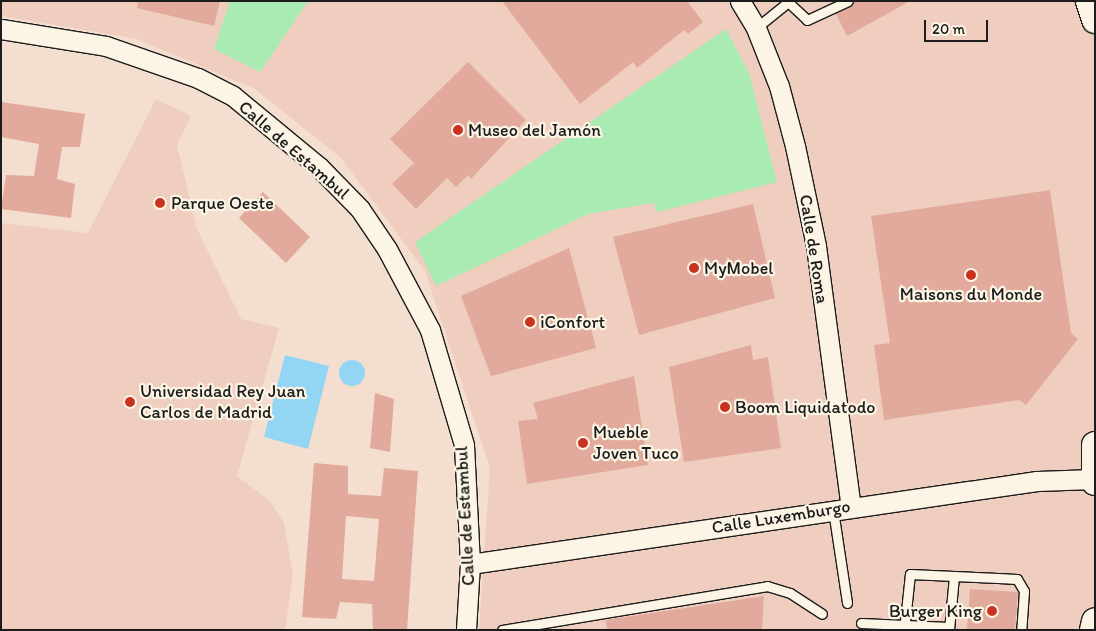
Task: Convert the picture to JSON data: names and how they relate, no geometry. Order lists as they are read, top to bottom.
{
  "streets": {
    "street": ["Calle de Estambul", "Calle de Roma", "Calle Luxemburgo"]
  },
  "crossings": [
    ["Calle de Estambul", "Calle Luxemburgo"],
    ["Calle de Roma", "Calle Luxemburgo"]
  ],
  "places": [
    "Museo del Jamón",
    "Parque Oeste",
    "MyMobel",
    "Maisons du Monde",
    "iConfort",
    "Universidad Rey Juan Carlos de Madrid",
    "Boom Liquidatodo",
    "Mueble Joven Tuco",
    "Burger King"
  ],
  "scale_bar": "20 m"
}
